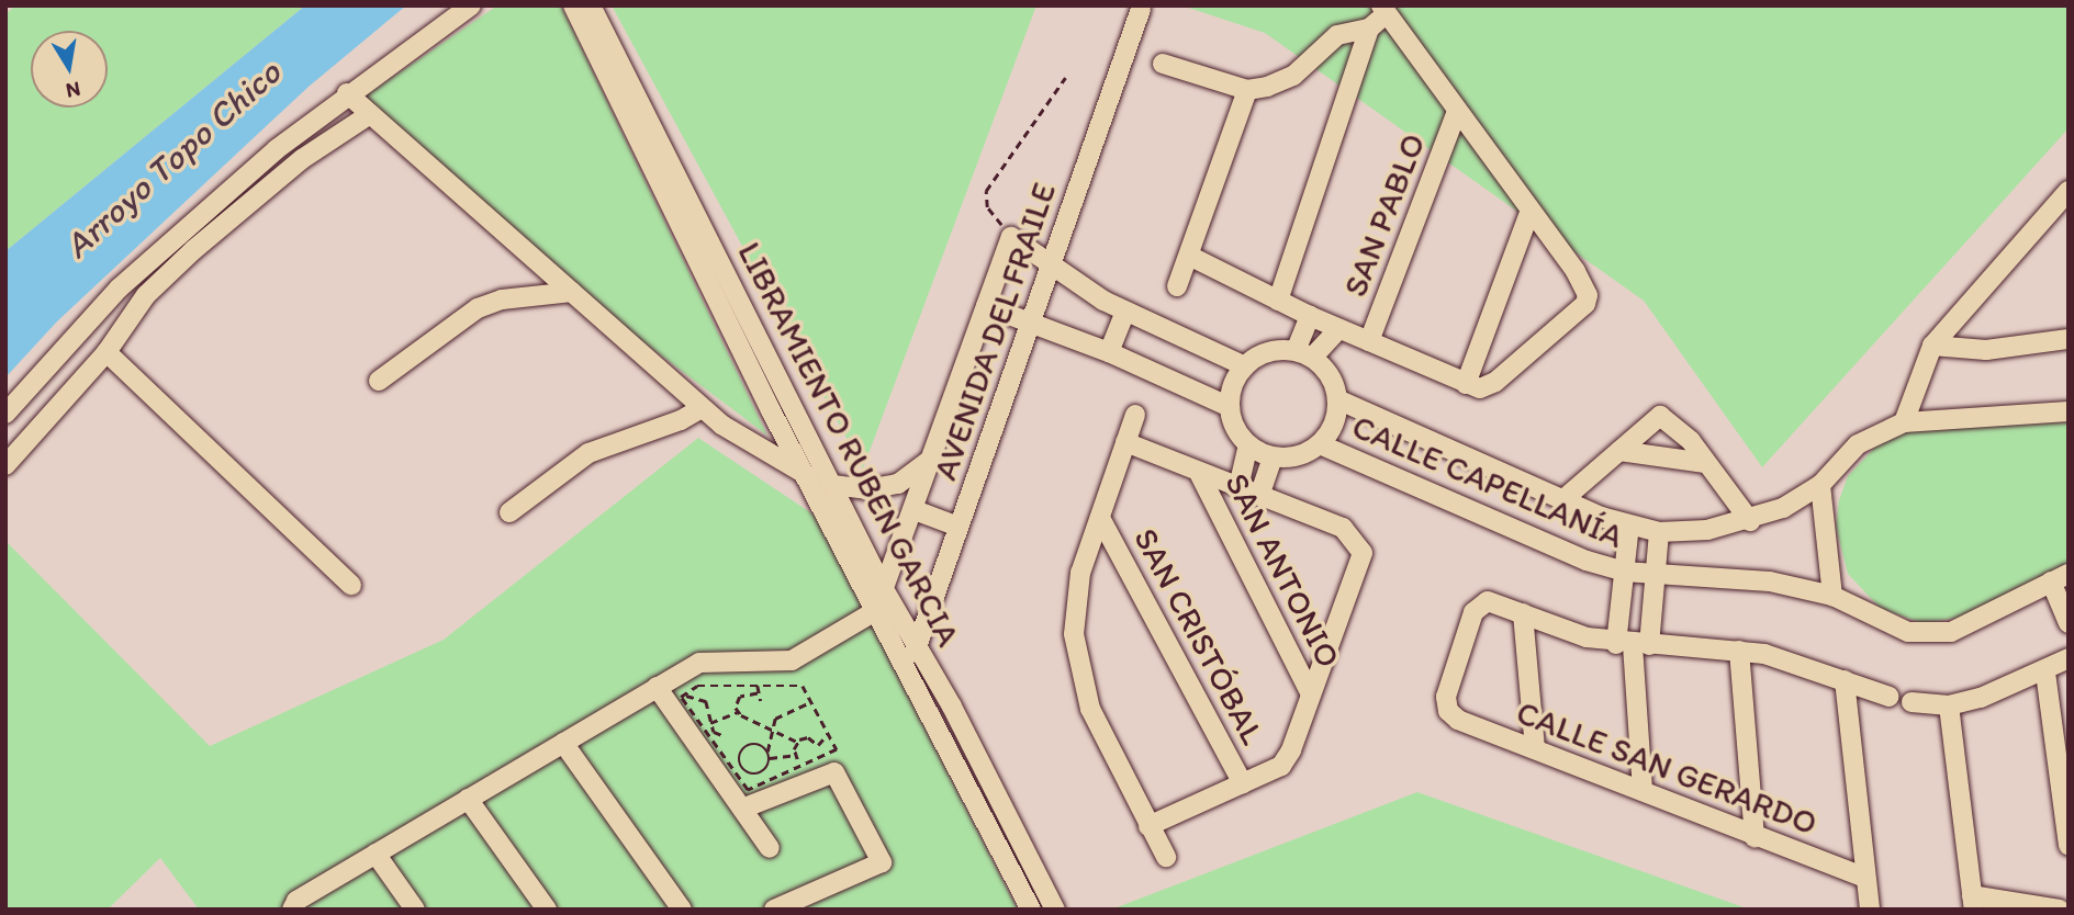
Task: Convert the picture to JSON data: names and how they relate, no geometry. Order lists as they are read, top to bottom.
{
  "streets": {
    "street": [
      "SAN PABLO",
      "AVENIDA DEL FRAILE",
      "LIBRAMIENTO RUBEN GARCIA",
      "CALLE CAPELLANÍA",
      "SAN ANTONIO",
      "SAN CRISTÓBAL",
      "CALLE SAN GERARDO"
    ]
  },
  "crossings": [
    ["AVENIDA DEL FRAILE", "LIBRAMIENTO RUBEN GARCIA"]
  ],
  "water": ["Arroyo Topo Chico"],
  "north": "bottom"
}
